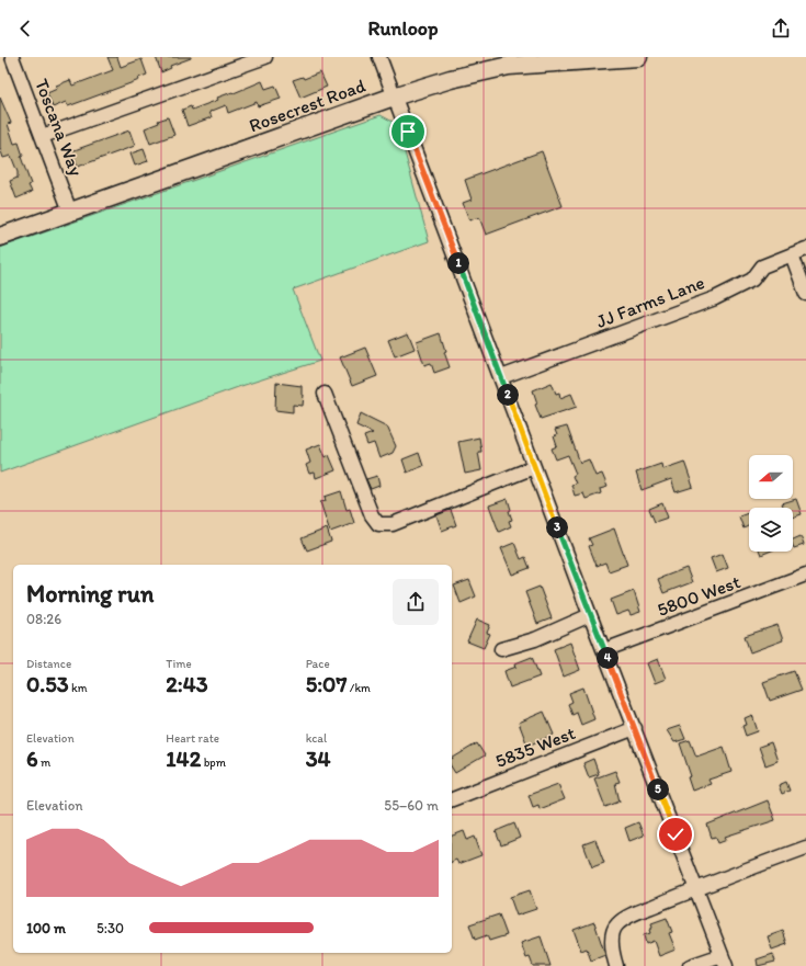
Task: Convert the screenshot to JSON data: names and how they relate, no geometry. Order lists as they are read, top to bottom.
{
  "streets": {
    "main road": ["Rosecrest Road"],
    "street": [
      "Toscana Way",
      "JJ Farms Lane",
      "5800 West",
      "5835 West"
    ]
  },
  "crossings": [
    ["Rosecrest Road", "Toscana Way"]
  ],
  "north": "left",
  "page": {
    "header": "Runloop",
    "pins": [
      "1",
      "2",
      "3",
      "4",
      "5"
    ],
    "heading": ["Morning run", "08:26"],
    "stats": [
      ["Distance", "0.53 km"],
      ["Time", "2:43"],
      ["Pace", "5:07 /km"],
      ["Elevation", "6 m"],
      ["Heart rate", "142 bpm"],
      ["kcal", "34"]
    ],
    "chart": ["Elevation", "55–60 m"],
    "list": [
      {
        "name": "100 m",
        "note": "5:30"
      }
    ]
  }
}
